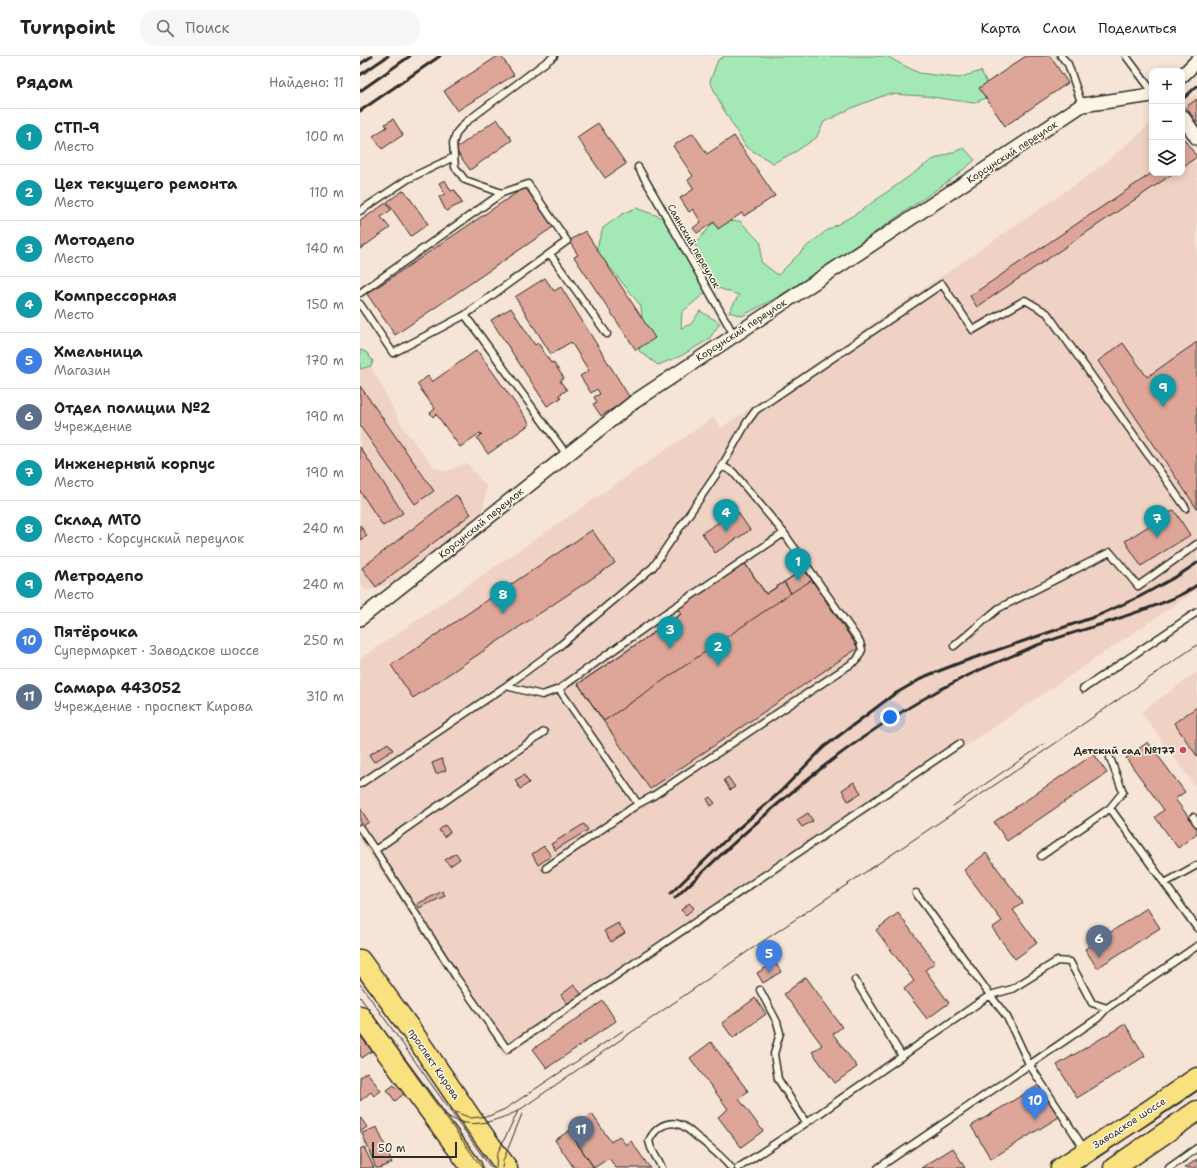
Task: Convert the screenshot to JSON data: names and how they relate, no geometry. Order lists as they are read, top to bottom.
{
  "streets": {
    "main road": ["проспект Кирова", "Заводское шоссе"],
    "street": ["Корсунский переулок"],
    "lane": ["Саянский переулок"]
  },
  "crossings": [
    ["Корсунский переулок", "Саянский переулок"]
  ],
  "places": ["Детский сад №177"],
  "scale_bar": "50 m",
  "page": {
    "header": "Turnpoint",
    "search": "Поиск",
    "nav": ["Карта", "Слои", "Поделиться"],
    "heading": ["Рядом", "Найдено: 11"],
    "map_buttons": ["+", "−"],
    "list": [
      {
        "mark": "1",
        "name": "СТП-9",
        "note": "Место",
        "value": "100 m"
      },
      {
        "mark": "2",
        "name": "Цех текущего ремонта",
        "note": "Место",
        "value": "110 m"
      },
      {
        "mark": "3",
        "name": "Мотодепо",
        "note": "Место",
        "value": "140 m"
      },
      {
        "mark": "4",
        "name": "Компрессорная",
        "note": "Место",
        "value": "150 m"
      },
      {
        "mark": "5",
        "name": "Хмельница",
        "note": "Магазин",
        "value": "170 m"
      },
      {
        "mark": "6",
        "name": "Отдел полиции №2",
        "note": "Учреждение",
        "value": "190 m"
      },
      {
        "mark": "7",
        "name": "Инженерный корпус",
        "note": "Место",
        "value": "190 m"
      },
      {
        "mark": "8",
        "name": "Склад МТО",
        "note": "Место · Корсунский переулок",
        "value": "240 m"
      },
      {
        "mark": "9",
        "name": "Метродепо",
        "note": "Место",
        "value": "240 m"
      },
      {
        "mark": "10",
        "name": "Пятёрочка",
        "note": "Супермаркет · Заводское шоссе",
        "value": "250 m"
      },
      {
        "mark": "11",
        "name": "Самара 443052",
        "note": "Учреждение · проспект Кирова",
        "value": "310 m"
      }
    ],
    "pins": [
      "9",
      "4",
      "7",
      "1",
      "8",
      "3",
      "2",
      "6",
      "5",
      "10",
      "11"
    ],
    "scale": "50 m"
  }
}
